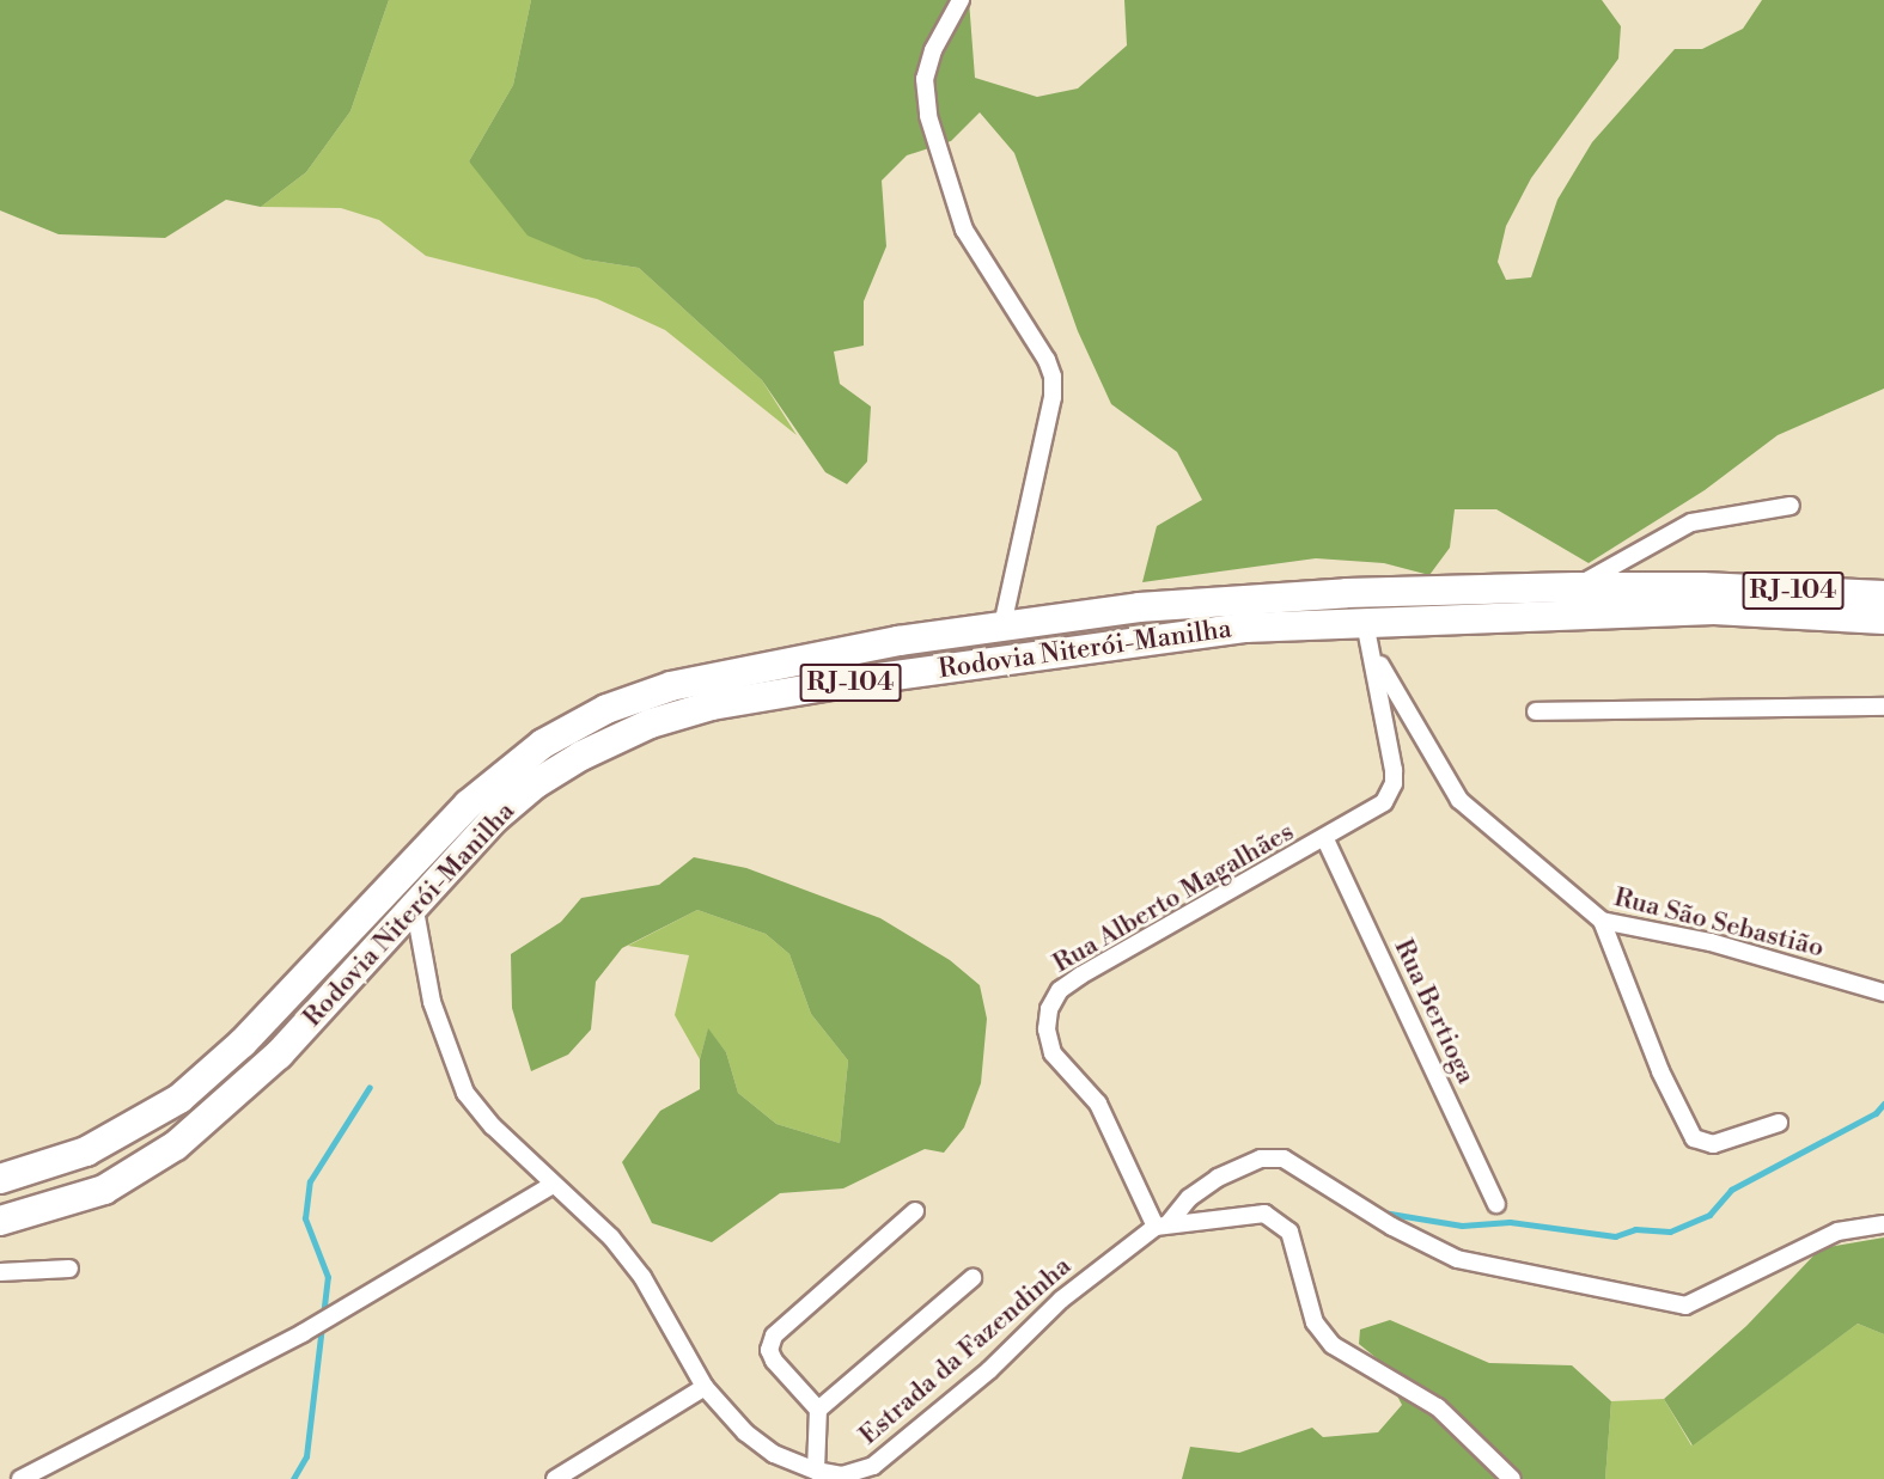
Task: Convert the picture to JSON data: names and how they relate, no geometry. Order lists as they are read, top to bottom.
{
  "streets": {
    "highway": ["RJ-104", "Rodovia Niterói-Manilha"],
    "street": [
      "Rua Alberto Magalhães",
      "Rua São Sebastião",
      "Rua Bertioga",
      "Estrada da Fazendinha"
    ]
  },
  "crossings": [
    ["Rodovia Niterói-Manilha", "Rua Alberto Magalhães"],
    ["Rodovia Niterói-Manilha", "Rua São Sebastião"],
    ["Rodovia Niterói-Manilha", "Estrada da Fazendinha"],
    ["Rua Alberto Magalhães", "Rua São Sebastião"],
    ["Rua Alberto Magalhães", "Rua Bertioga"],
    ["Rua Alberto Magalhães", "Estrada da Fazendinha"]
  ]
}
